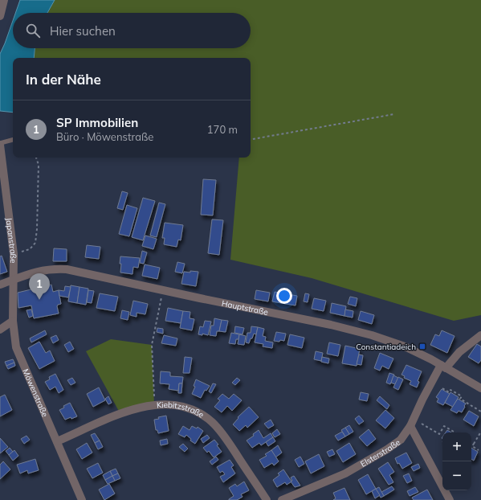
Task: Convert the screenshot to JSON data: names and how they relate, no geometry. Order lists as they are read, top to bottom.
{
  "streets": {
    "street": [
      "Japanstraße",
      "Hauptstraße",
      "Möwenstraße",
      "Kiebitzstraße",
      "Elsterstraße"
    ]
  },
  "crossings": [
    ["Japanstraße", "Hauptstraße"],
    ["Japanstraße", "Möwenstraße"],
    ["Hauptstraße", "Möwenstraße"],
    ["Hauptstraße", "Elsterstraße"],
    ["Möwenstraße", "Kiebitzstraße"]
  ],
  "places": {
    "transit": ["Constantiadeich"]
  },
  "page": {
    "search": "Hier suchen",
    "heading": "In der Nähe",
    "list": [
      {
        "mark": "1",
        "name": "SP Immobilien",
        "note": "Büro · Möwenstraße",
        "value": "170 m"
      }
    ],
    "pins": "1",
    "map_buttons": ["+", "−"]
  }
}
